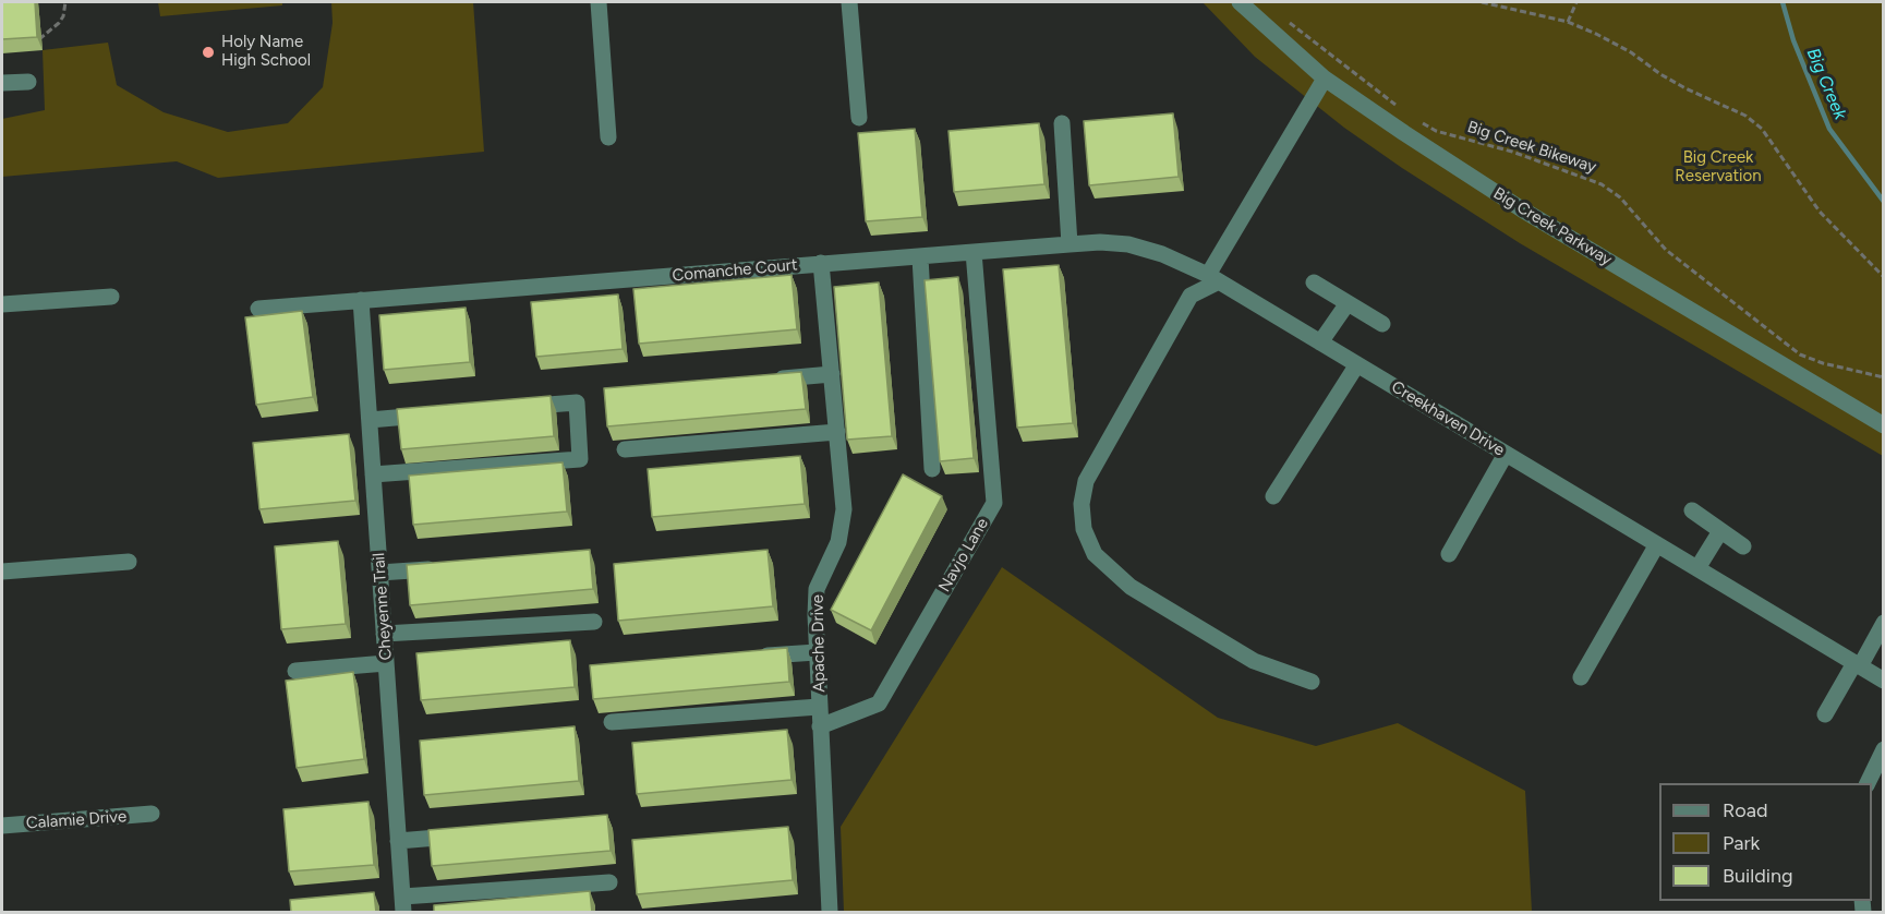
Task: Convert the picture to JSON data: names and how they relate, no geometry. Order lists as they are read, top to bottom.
{
  "streets": {
    "street": [
      "Big Creek Parkway",
      "Comanche Court",
      "Creekhaven Drive",
      "Navjo Lane",
      "Cheyenne Trail",
      "Apache Drive",
      "Calamie Drive"
    ],
    "path": ["Big Creek Bikeway"]
  },
  "crossings": [
    ["Comanche Court", "Creekhaven Drive"],
    ["Comanche Court", "Navjo Lane"],
    ["Comanche Court", "Cheyenne Trail"],
    ["Comanche Court", "Apache Drive"],
    ["Navjo Lane", "Apache Drive"]
  ],
  "water": ["Big Creek"],
  "parks": ["Big Creek Reservation"],
  "places": ["Holy Name High School"],
  "legend": ["Road", "Park", "Building"]
}
